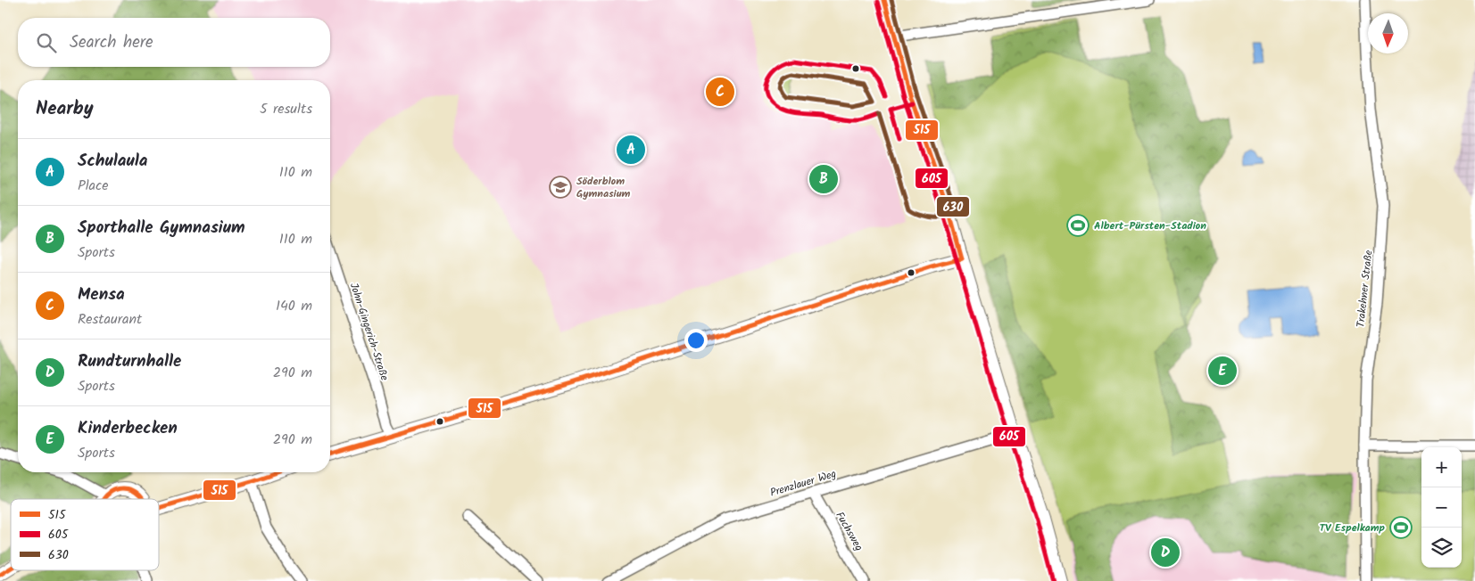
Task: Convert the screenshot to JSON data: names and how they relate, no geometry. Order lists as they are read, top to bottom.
{
  "streets": {
    "street": [
      "Trakehner Straße",
      "John-Gingerich-Straße",
      "Prenzlauer Weg",
      "Fuchsweg"
    ]
  },
  "crossings": [
    ["Prenzlauer Weg", "Fuchsweg"]
  ],
  "places": {
    "school or university": ["Söderblom Gymnasium"],
    "sports": ["Albert-Pürsten-Stadion", "TV Espelkamp"]
  },
  "lines": ["transit line 515", "transit line 630", "transit line 605"],
  "legend": ["515", "605", "630"],
  "north": "bottom",
  "page": {
    "search": "Search here",
    "pins": [
      "C",
      "A",
      "B",
      "E",
      "D"
    ],
    "heading": ["Nearby", "5 results"],
    "list": [
      {
        "mark": "A",
        "name": "Schulaula",
        "note": "Place",
        "value": "110 m"
      },
      {
        "mark": "B",
        "name": "Sporthalle Gymnasium",
        "note": "Sports",
        "value": "110 m"
      },
      {
        "mark": "C",
        "name": "Mensa",
        "note": "Restaurant",
        "value": "140 m"
      },
      {
        "mark": "D",
        "name": "Rundturnhalle",
        "note": "Sports",
        "value": "290 m"
      },
      {
        "mark": "E",
        "name": "Kinderbecken",
        "note": "Sports",
        "value": "290 m"
      }
    ],
    "map_buttons": ["+", "−"]
  }
}
